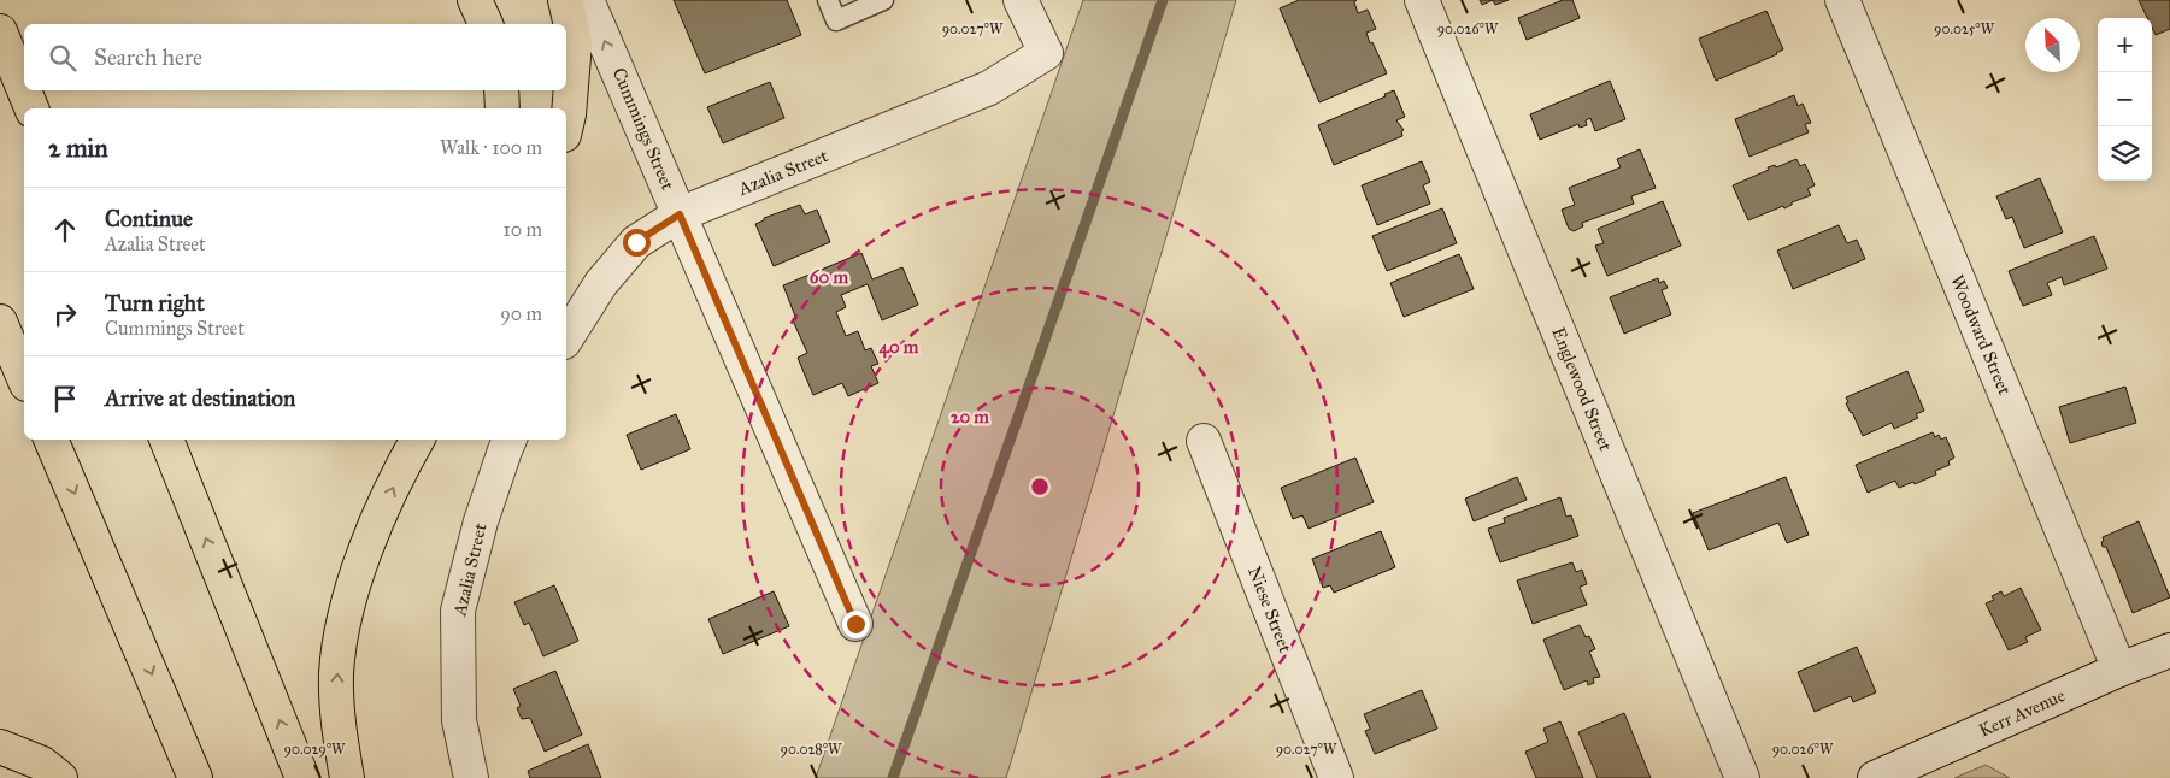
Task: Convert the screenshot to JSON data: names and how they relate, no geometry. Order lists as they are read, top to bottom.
{
  "streets": {
    "street": [
      "Cummings Street",
      "Azalia Street",
      "Woodward Street",
      "Englewood Street",
      "Niese Street",
      "Kerr Avenue"
    ]
  },
  "crossings": [
    ["Cummings Street", "Azalia Street"],
    ["Woodward Street", "Kerr Avenue"]
  ],
  "north": "top left",
  "page": {
    "map_buttons": ["+", "−"],
    "search": "Search here",
    "heading": ["2 min", "Walk · 100 m"],
    "list": [
      ["Continue", "Azalia Street", "10 m"],
      ["Turn right", "Cummings Street", "90 m"],
      "Arrive at destination"
    ]
  },
  "coordinates": [
    "90.026°W",
    "90.027°W",
    "90.025°W",
    "90.029°W",
    "90.028°W"
  ],
  "rings": ["60 m", "40 m", "20 m"]
}
